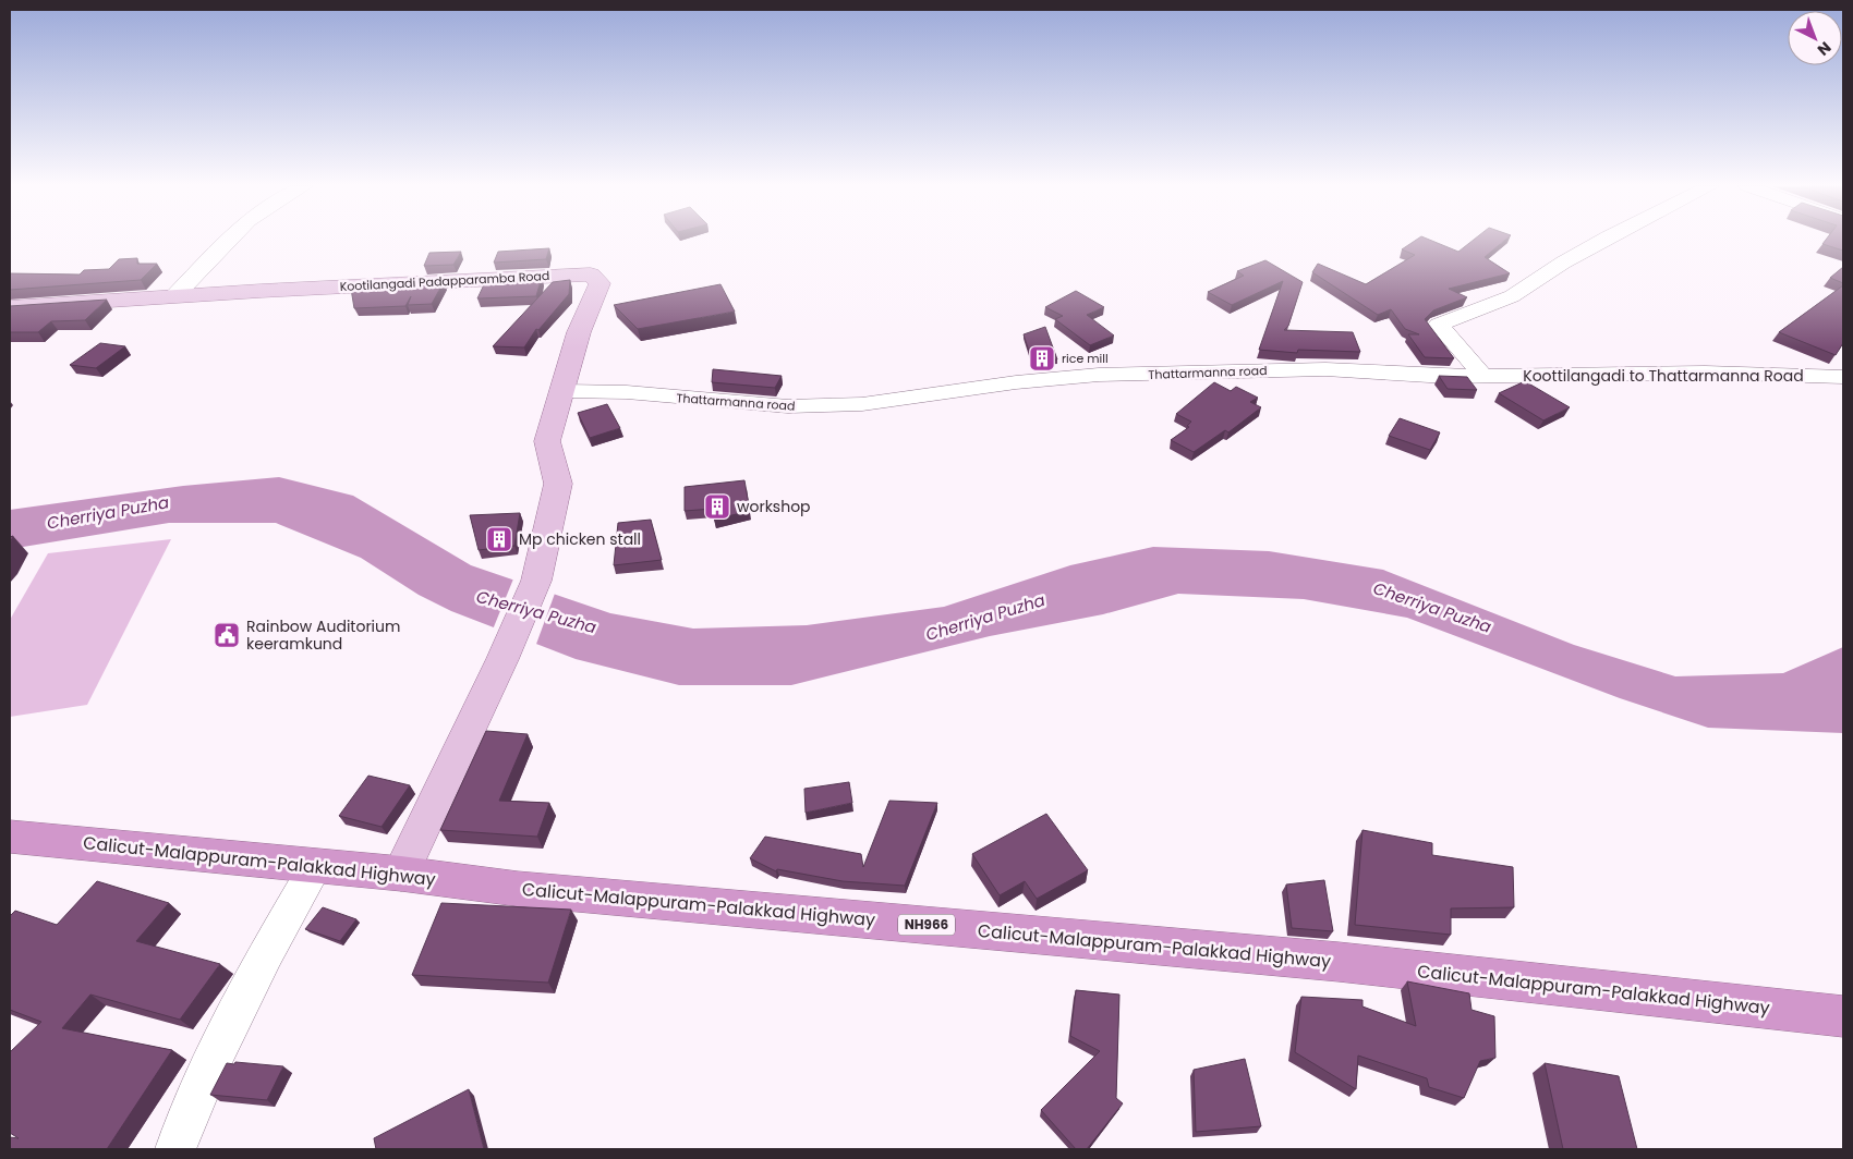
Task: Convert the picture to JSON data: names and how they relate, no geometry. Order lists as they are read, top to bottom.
{
  "streets": {
    "highway": ["Calicut-Malappuram-Palakkad Highway", "NH966"],
    "main road": ["Kootilangadi Padapparamba Road"],
    "street": ["Thattarmanna road", "Koottilangadi to Thattarmanna Road"]
  },
  "crossings": [
    ["Kootilangadi Padapparamba Road", "Thattarmanna road"],
    ["Kootilangadi Padapparamba Road", "Calicut-Malappuram-Palakkad Highway"],
    ["Thattarmanna road", "Koottilangadi to Thattarmanna Road"]
  ],
  "water": ["Cherriya Puzha"],
  "places": {
    "building": ["rice mill", "workshop", "Mp chicken stall"],
    "public building": ["Rainbow Auditorium keeramkund"]
  },
  "north": "bottom right"
}
